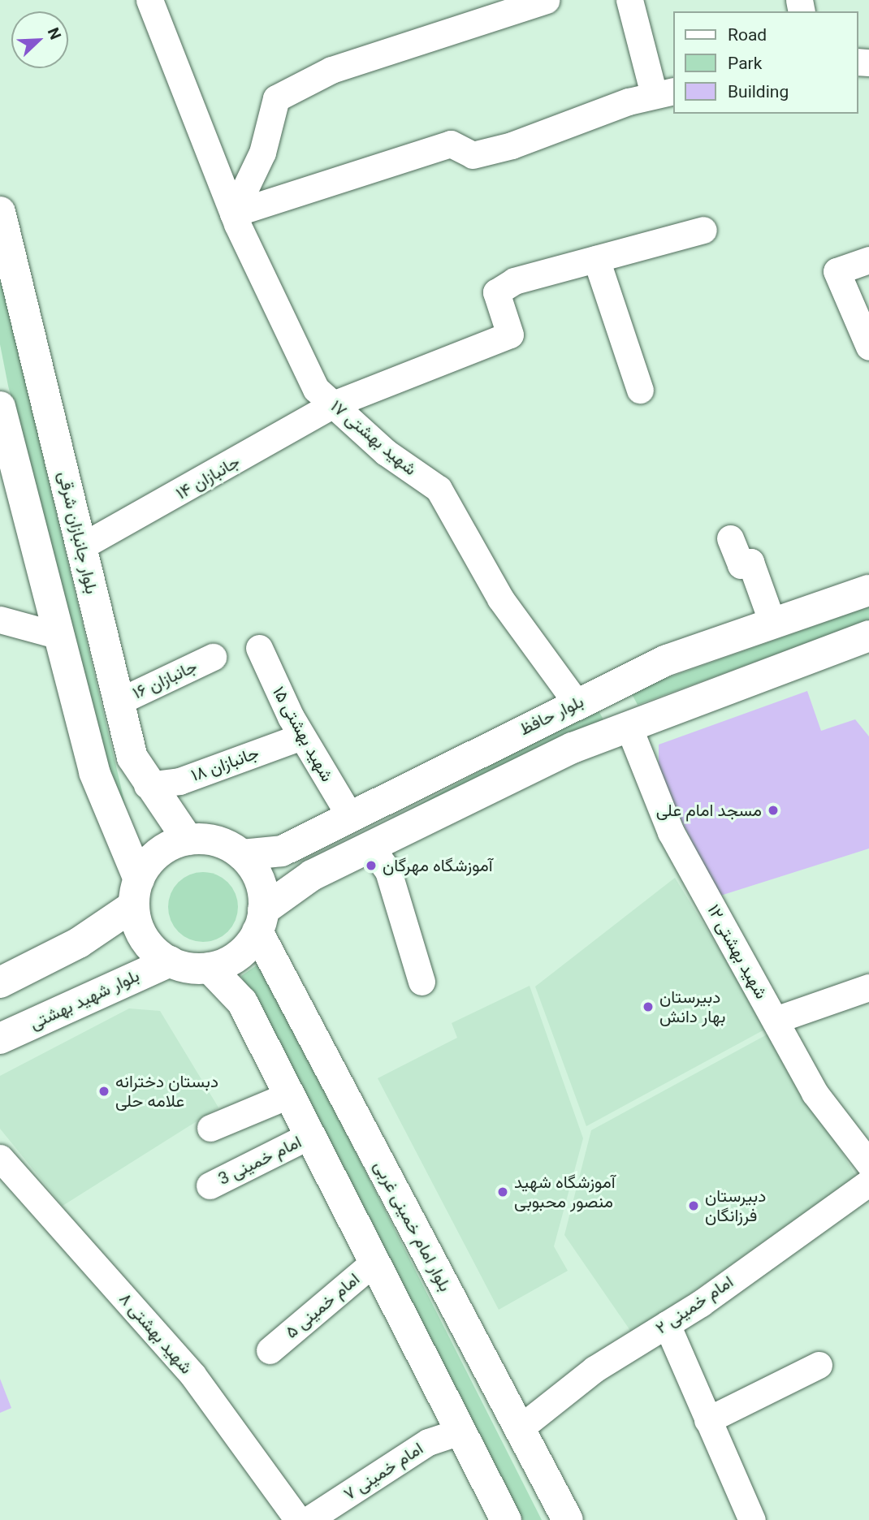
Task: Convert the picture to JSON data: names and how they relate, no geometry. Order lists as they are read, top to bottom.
{
  "streets": {
    "main road": [
      "بلوار جانبازان شرقی",
      "بلوار حافظ",
      "بلوار شهید بهشتی",
      "بلوار امام خمینی غربی"
    ],
    "street": [
      "شهید بهشتی ۱۷",
      "جانبازان ۱۴",
      "جانبازان ۱۶",
      "شهید بهشتی ۱۵",
      "جانبازان ۱۸",
      "شهید بهشتی ۱۲",
      "امام خمینی 3",
      "امام خمینی ۲",
      "امام خمینی ۵",
      "شهید بهشتی ۸",
      "امام خمینی ۷"
    ]
  },
  "crossings": [
    ["شهید بهشتی ۱۷", "جانبازان ۱۴"],
    ["شهید بهشتی ۱۷", "بلوار حافظ"],
    ["جانبازان ۱۴", "بلوار جانبازان شرقی"],
    ["بلوار جانبازان شرقی", "جانبازان ۱۶"],
    ["بلوار جانبازان شرقی", "بلوار حافظ"],
    ["بلوار جانبازان شرقی", "جانبازان ۱۸"],
    ["بلوار جانبازان شرقی", "بلوار شهید بهشتی"],
    ["بلوار جانبازان شرقی", "بلوار امام خمینی غربی"],
    ["بلوار حافظ", "شهید بهشتی ۱۵"],
    ["بلوار حافظ", "بلوار شهید بهشتی"],
    ["بلوار حافظ", "بلوار امام خمینی غربی"],
    ["شهید بهشتی ۱۵", "جانبازان ۱۸"],
    ["بلوار شهید بهشتی", "بلوار امام خمینی غربی"],
    ["بلوار امام خمینی غربی", "امام خمینی ۲"]
  ],
  "places": [
    "مسجد امام علی",
    "آموزشگاه مهرگان",
    "دبیرستان بهار دانش",
    "دبستان دخترانه علامه حلی",
    "آموزشگاه شهید منصور محبوبی",
    "دبیرستان فرزانگان"
  ],
  "legend": ["Road", "Park", "Building"],
  "north": "top right"
}
